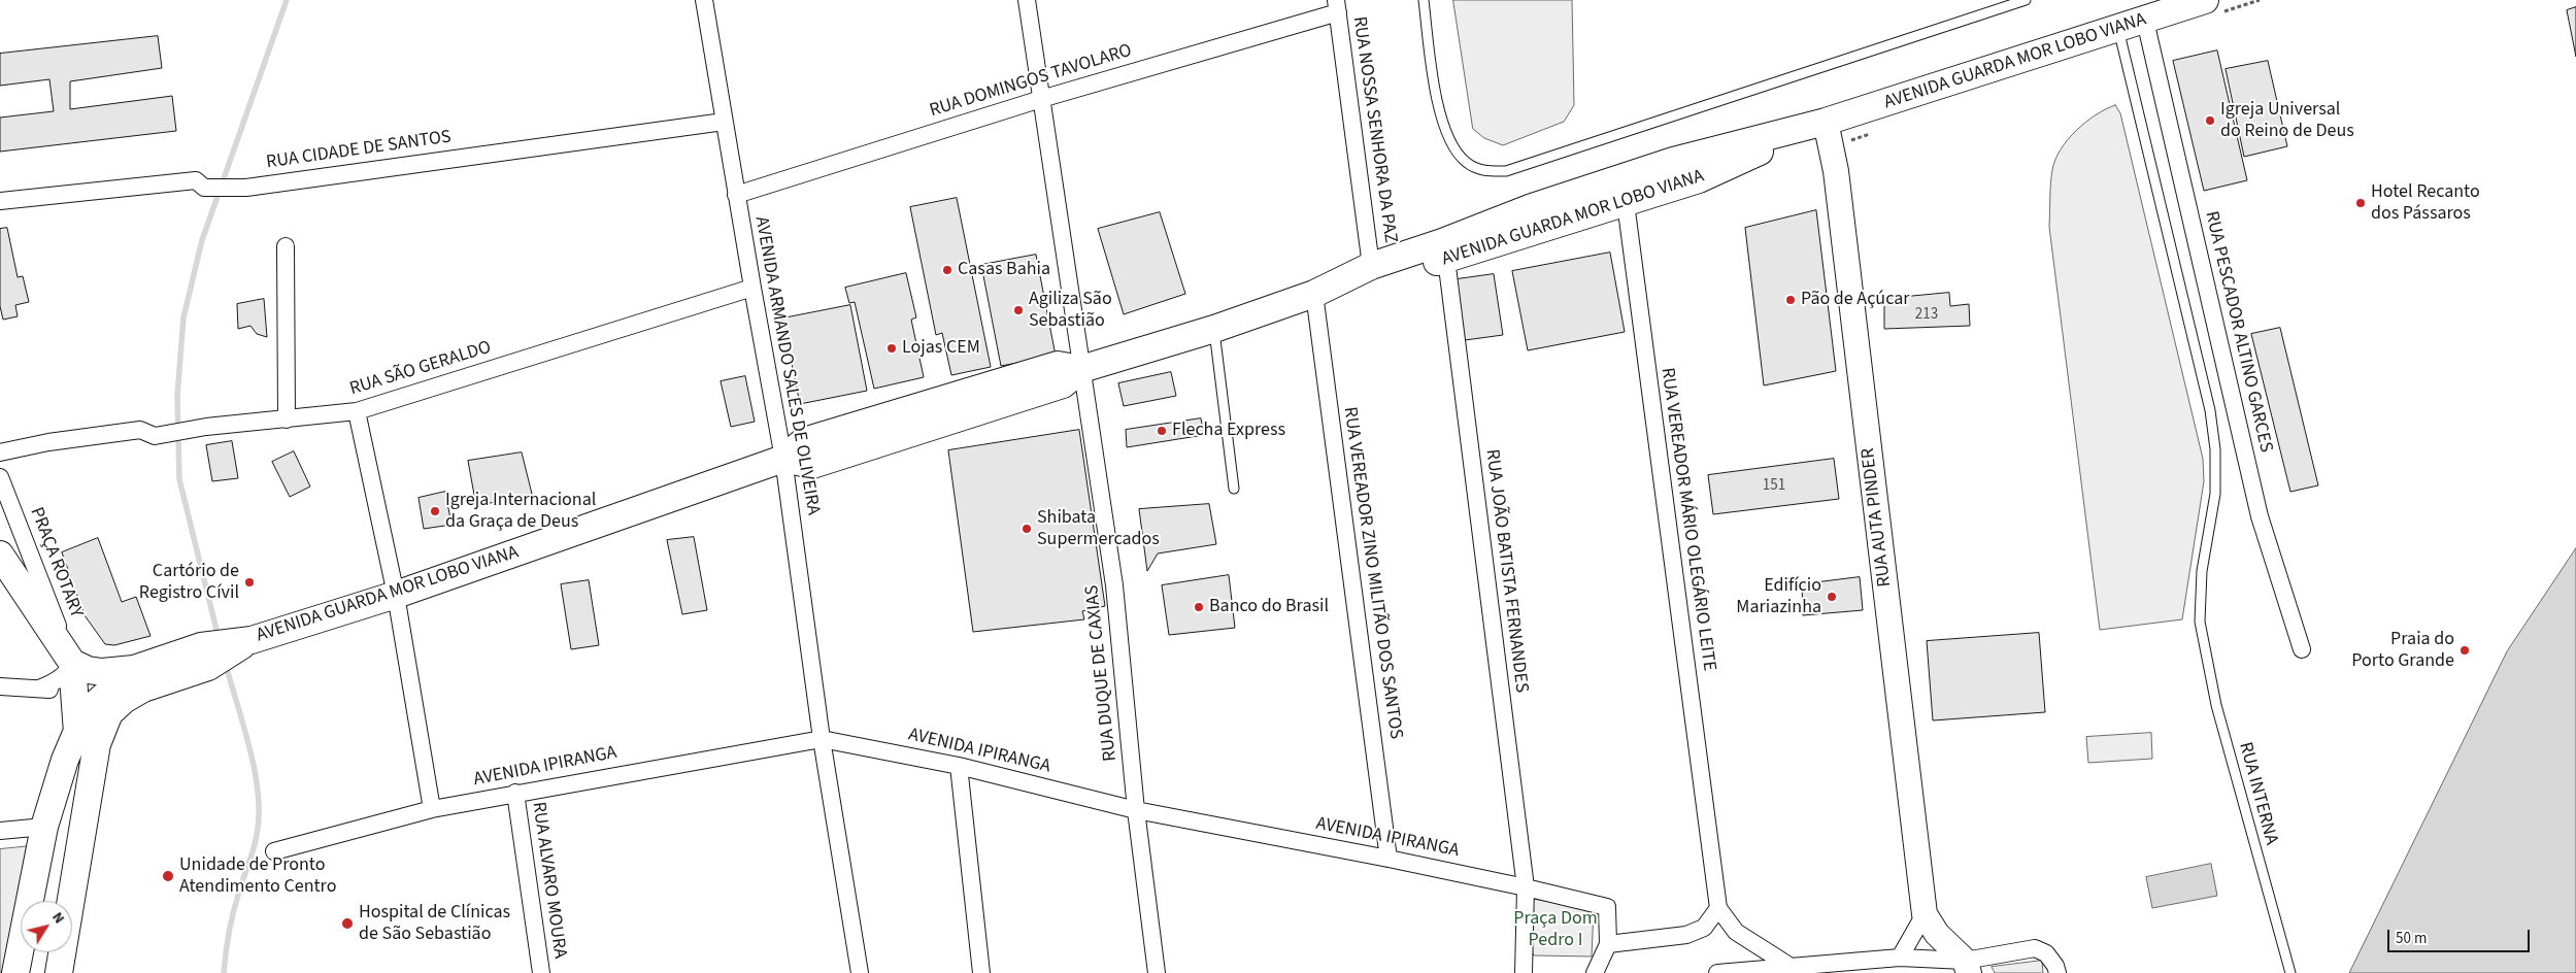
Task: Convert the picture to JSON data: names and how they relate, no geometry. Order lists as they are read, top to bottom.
{
  "streets": {
    "main road": ["AVENIDA GUARDA MOR LOBO VIANA", "RUA AUTA PINDER"],
    "street": [
      "RUA DOMINGOS TAVOLARO",
      "RUA NOSSA SENHORA DA PAZ",
      "RUA CIDADE DE SANTOS",
      "RUA PESCADOR ALTINO GARCES",
      "AVENIDA ARMANDO SALES DE OLIVEIRA",
      "RUA SÃO GERALDO",
      "RUA VEREADOR MÁRIO OLEGÁRIO LEITE",
      "PRAÇA ROTARY",
      "RUA JOÃO BATISTA FERNANDES",
      "RUA VEREADOR ZINO MILITÃO DOS SANTOS",
      "RUA DUQUE DE CAXIAS",
      "AVENIDA IPIRANGA",
      "RUA ALVARO MOURA"
    ],
    "lane": ["RUA INTERNA"]
  },
  "crossings": [
    ["AVENIDA GUARDA MOR LOBO VIANA", "RUA NOSSA SENHORA DA PAZ"],
    ["AVENIDA GUARDA MOR LOBO VIANA", "RUA PESCADOR ALTINO GARCES"],
    ["AVENIDA GUARDA MOR LOBO VIANA", "AVENIDA ARMANDO SALES DE OLIVEIRA"],
    ["AVENIDA GUARDA MOR LOBO VIANA", "RUA AUTA PINDER"],
    ["AVENIDA GUARDA MOR LOBO VIANA", "RUA VEREADOR MÁRIO OLEGÁRIO LEITE"],
    ["AVENIDA GUARDA MOR LOBO VIANA", "RUA JOÃO BATISTA FERNANDES"],
    ["AVENIDA GUARDA MOR LOBO VIANA", "RUA VEREADOR ZINO MILITÃO DOS SANTOS"],
    ["AVENIDA GUARDA MOR LOBO VIANA", "RUA DUQUE DE CAXIAS"],
    ["AVENIDA GUARDA MOR LOBO VIANA", "RUA INTERNA"],
    ["RUA DOMINGOS TAVOLARO", "RUA NOSSA SENHORA DA PAZ"],
    ["RUA DOMINGOS TAVOLARO", "AVENIDA ARMANDO SALES DE OLIVEIRA"],
    ["RUA DOMINGOS TAVOLARO", "RUA DUQUE DE CAXIAS"],
    ["RUA CIDADE DE SANTOS", "AVENIDA ARMANDO SALES DE OLIVEIRA"],
    ["AVENIDA ARMANDO SALES DE OLIVEIRA", "RUA SÃO GERALDO"],
    ["AVENIDA ARMANDO SALES DE OLIVEIRA", "AVENIDA IPIRANGA"],
    ["RUA JOÃO BATISTA FERNANDES", "AVENIDA IPIRANGA"],
    ["RUA VEREADOR ZINO MILITÃO DOS SANTOS", "AVENIDA IPIRANGA"],
    ["RUA DUQUE DE CAXIAS", "AVENIDA IPIRANGA"],
    ["AVENIDA IPIRANGA", "RUA ALVARO MOURA"]
  ],
  "parks": ["Praça Dom Pedro I"],
  "places": [
    "Igreja Universal do Reino de Deus",
    "Hotel Recanto dos Pássaros",
    "Casas Bahia",
    "Pão de Açúcar",
    "Agiliza São Sebastião",
    "Lojas CEM",
    "Flecha Express",
    "Igreja Internacional da Graça de Deus",
    "Shibata Supermercados",
    "Cartório de Registro Cívil",
    "Edifício Mariazinha",
    "Banco do Brasil",
    "Praia do Porto Grande",
    "Unidade de Pronto Atendimento Centro",
    "Hospital de Clínicas de São Sebastião"
  ],
  "house_numbers": ["213", "151"],
  "scale_bar": "50 m",
  "north": "top right"
}
